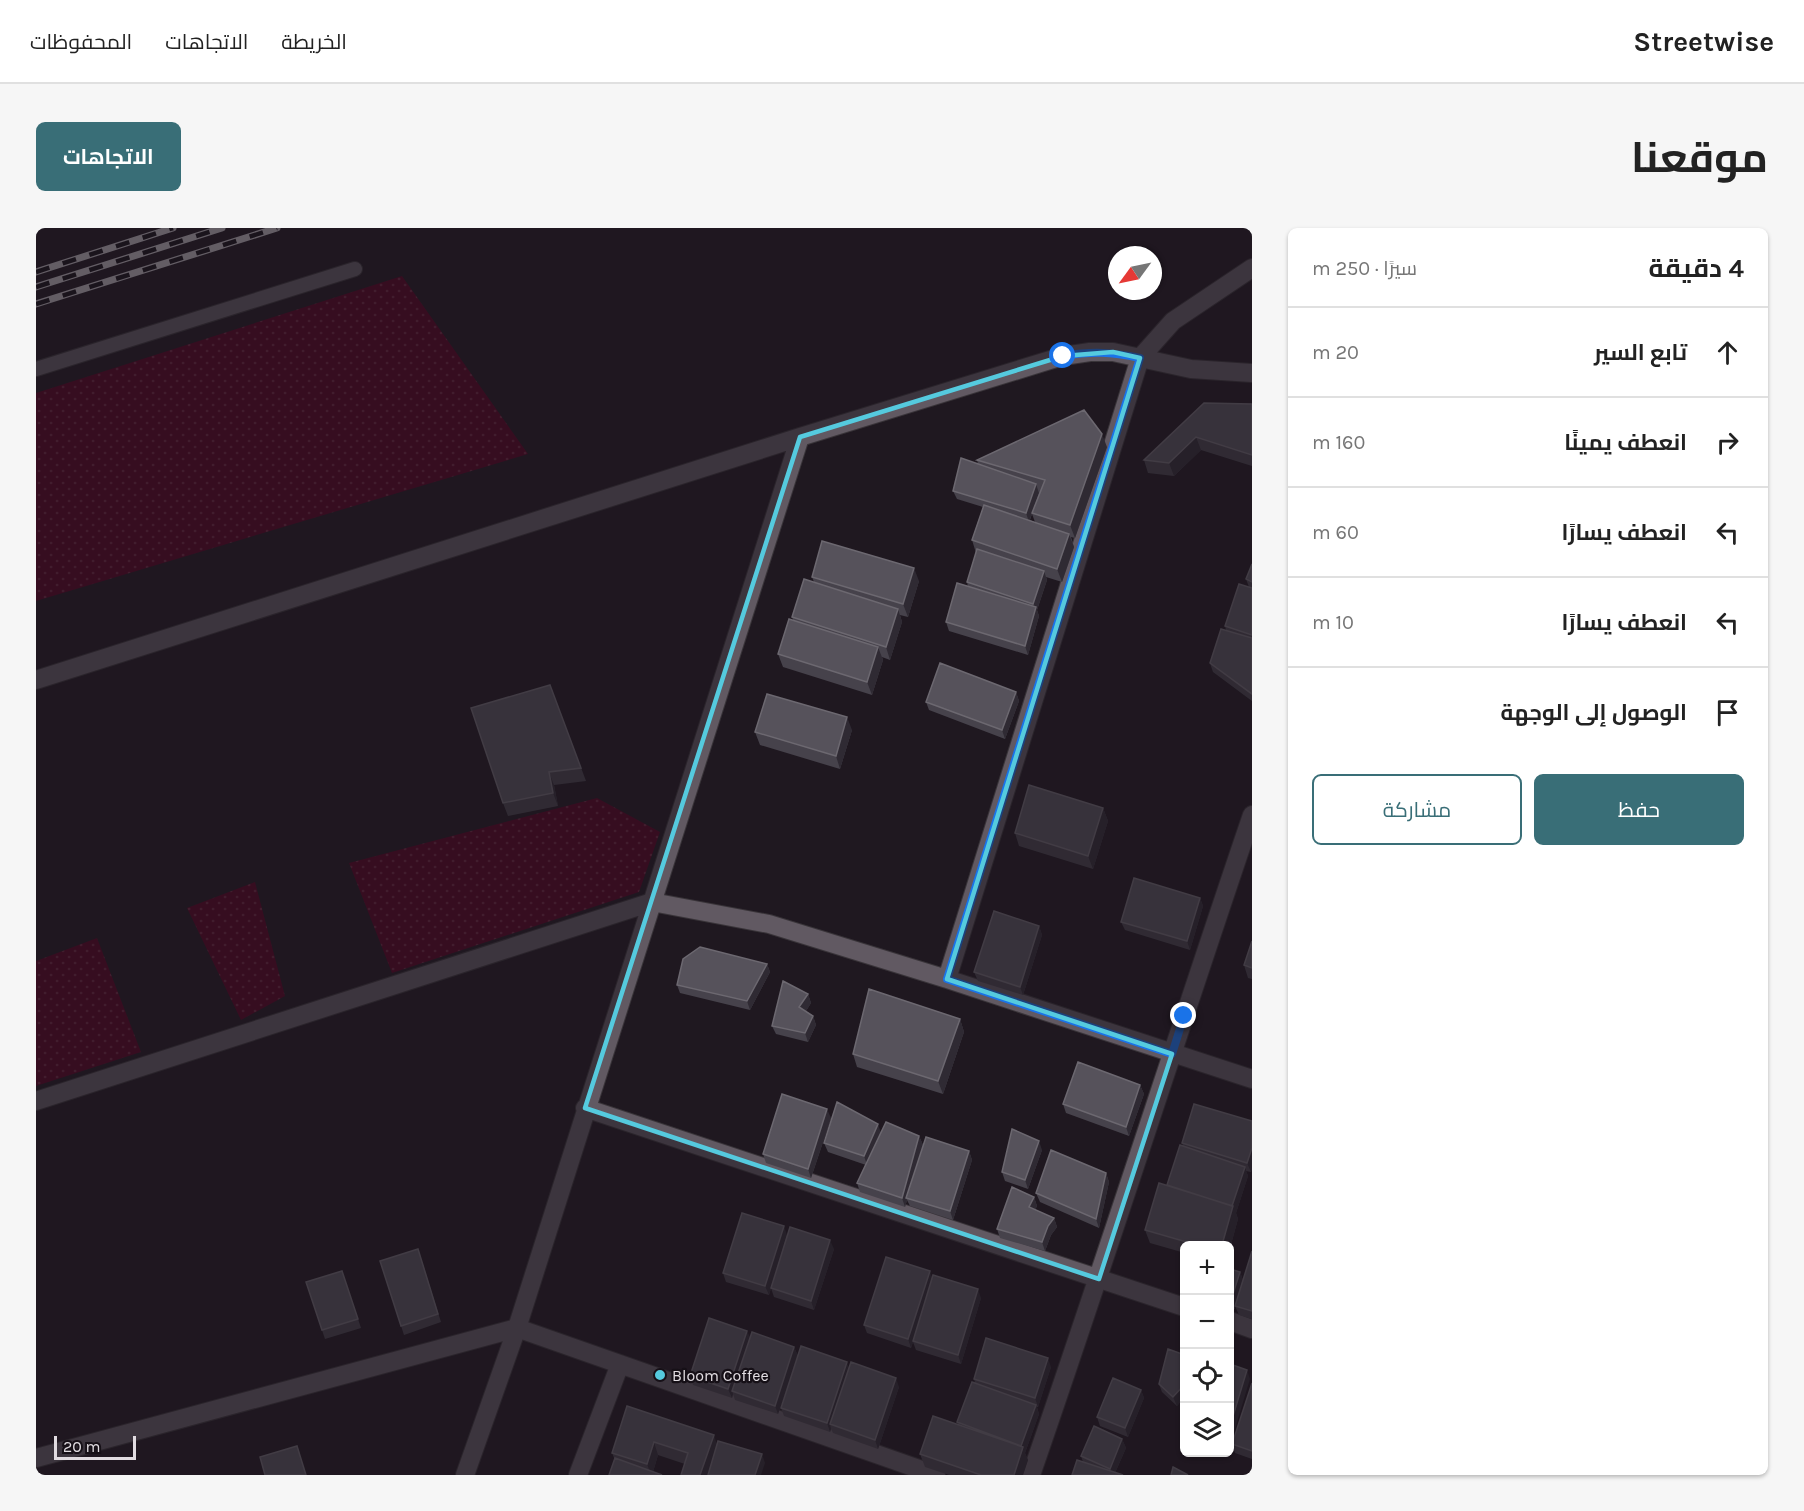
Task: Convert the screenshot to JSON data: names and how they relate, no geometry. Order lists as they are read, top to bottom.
{
  "places": ["Bloom Coffee"],
  "scale_bar": "20 m",
  "north": "bottom left",
  "page": {
    "header": "Streetwise",
    "nav": ["الخريطة", "الاتجاهات", "المحفوظات"],
    "title": "موقعنا",
    "buttons": [
      "الاتجاهات",
      ["حفظ", "مشاركة"]
    ],
    "heading": ["4 دقيقة", "سيرًا · 250 m"],
    "list": [
      ["تابع السير", "20 m"],
      ["انعطف يمينًا", "160 m"],
      ["انعطف يسارًا", "60 m"],
      ["انعطف يسارًا", "10 m"],
      "الوصول إلى الوجهة"
    ],
    "map_buttons": ["+", "−"],
    "scale": "20 m"
  }
}
